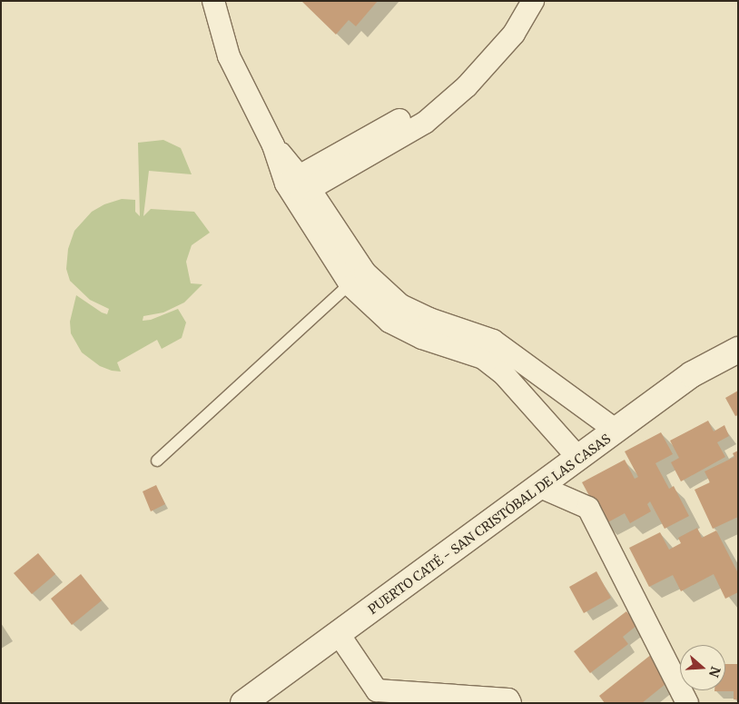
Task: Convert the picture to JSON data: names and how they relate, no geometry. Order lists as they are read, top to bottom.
{
  "streets": {
    "main road": ["PUERTO CATÉ - SAN CRISTÓBAL DE LAS CASAS"]
  },
  "north": "right"
}
